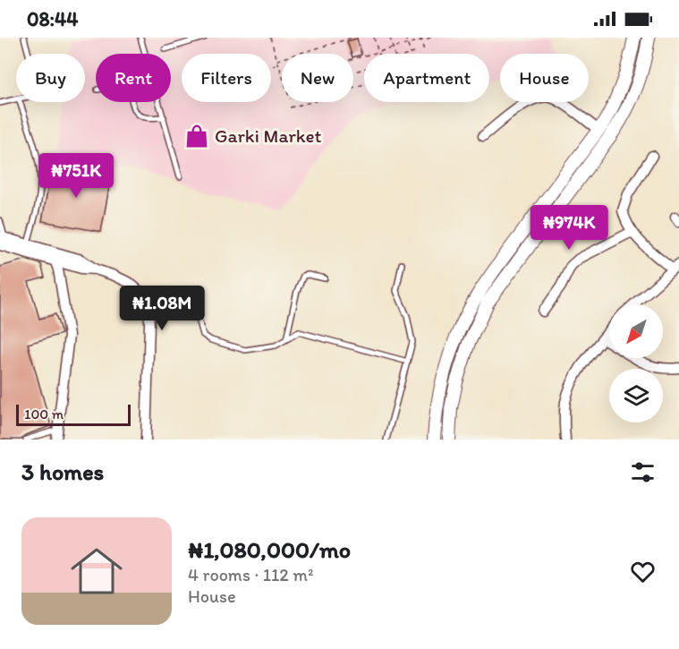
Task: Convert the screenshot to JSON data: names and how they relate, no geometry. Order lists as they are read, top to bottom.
{
  "places": {
    "shop": ["Garki Market"]
  },
  "scale_bar": "100 m",
  "north": "bottom left",
  "page": {
    "status": "08:44",
    "chip": [
      "Buy",
      "Rent",
      "Filters",
      "New",
      "Apartment",
      "House"
    ],
    "price": ["₦751K", "₦974K", "₦1.08M"],
    "scale": "100 m",
    "heading": "3 homes",
    "list": [
      {
        "name": "₦1,080,000/mo",
        "note": "4 rooms · 112 m² · House"
      }
    ]
  }
}
